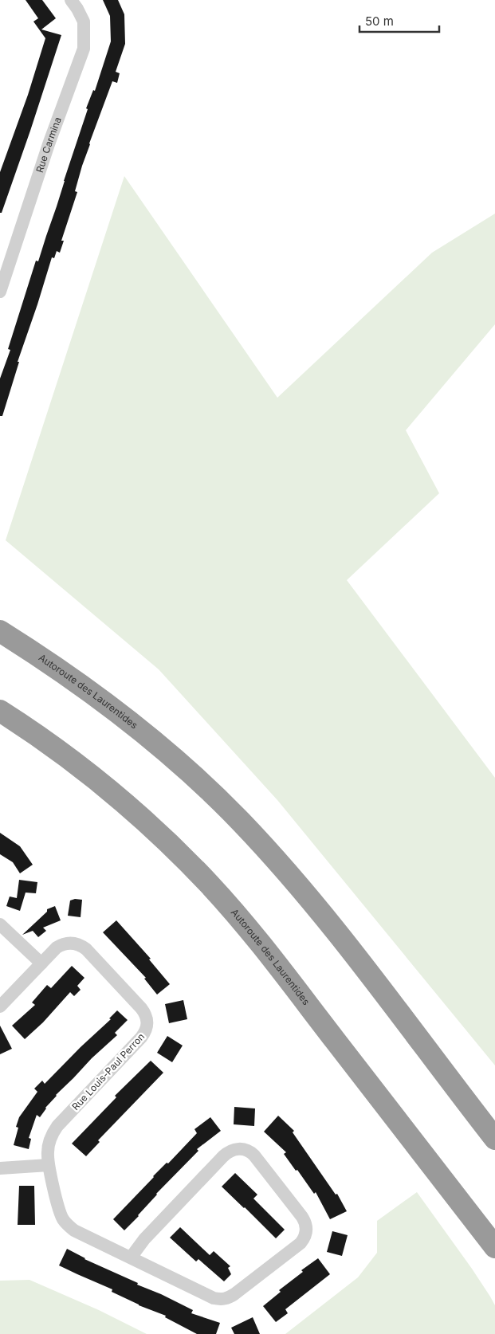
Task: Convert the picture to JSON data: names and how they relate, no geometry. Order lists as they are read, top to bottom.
{
  "streets": {
    "highway": ["Autoroute des Laurentides"],
    "street": ["Rue Carmina", "Rue Louis-Paul Perron"]
  },
  "scale_bar": "50 m"
}
